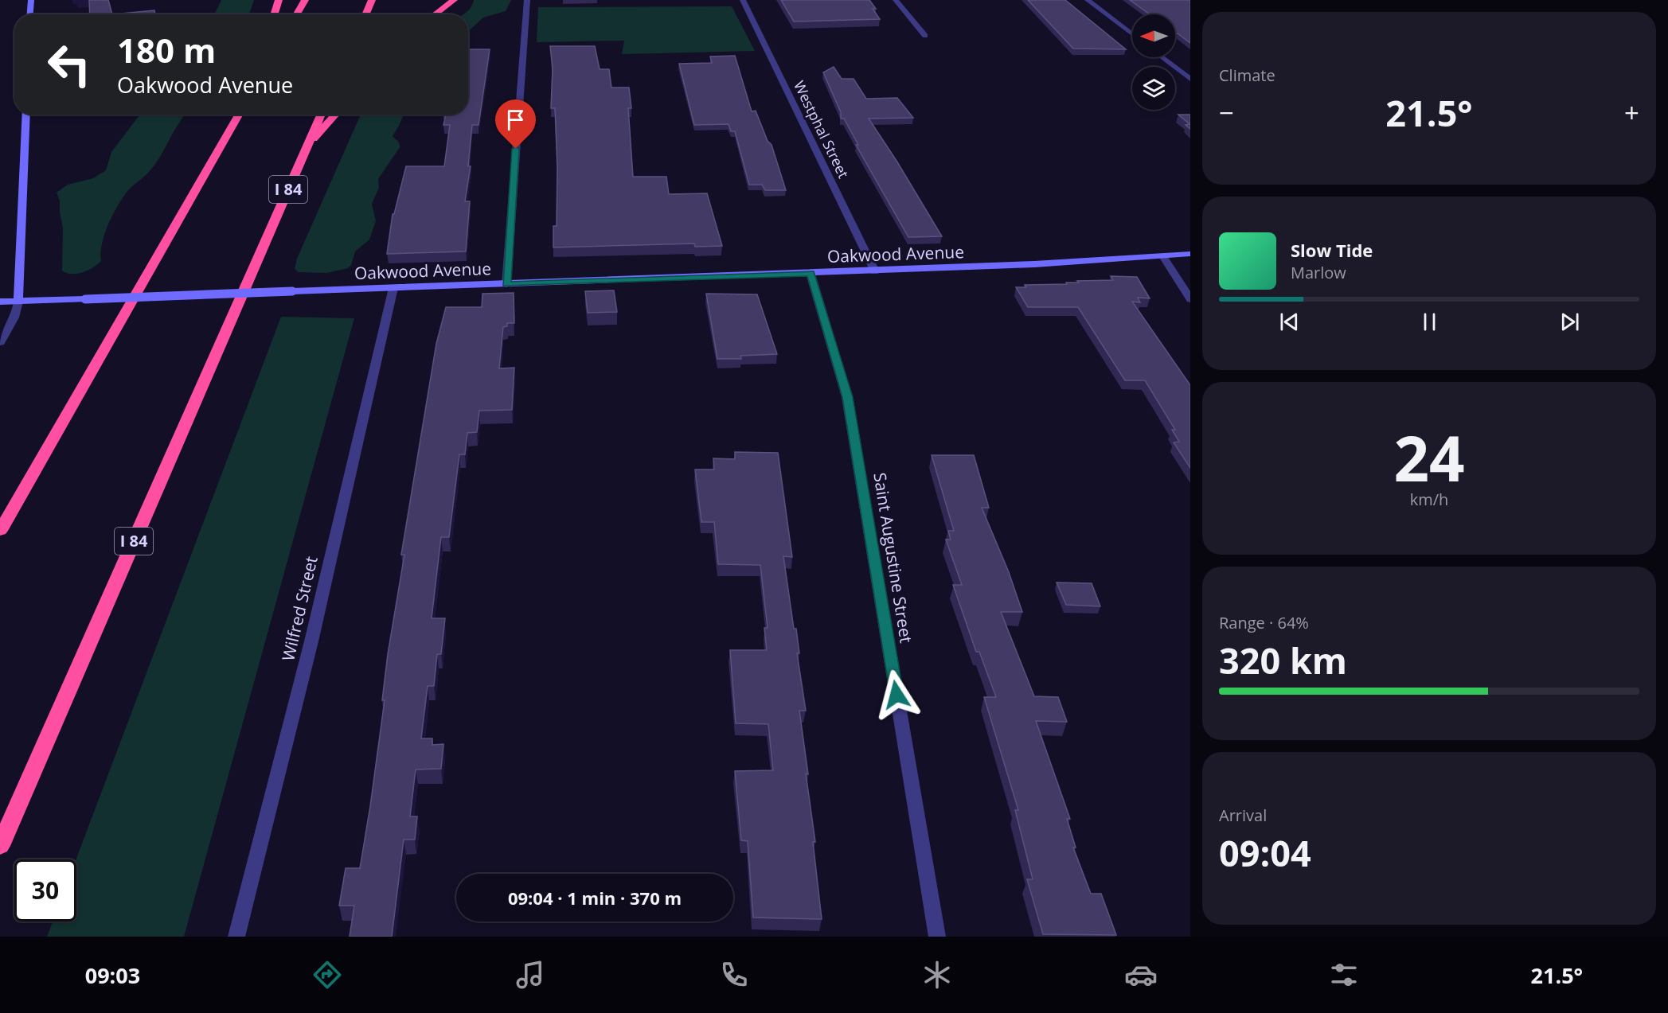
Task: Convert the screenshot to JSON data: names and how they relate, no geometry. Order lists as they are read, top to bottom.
{
  "streets": {
    "highway": ["I 84"],
    "street": [
      "Westphal Street",
      "Oakwood Avenue",
      "Saint Augustine Street",
      "Wilfred Street"
    ]
  },
  "crossings": [
    ["Westphal Street", "Oakwood Avenue"],
    ["Oakwood Avenue", "Saint Augustine Street"],
    ["Oakwood Avenue", "Wilfred Street"]
  ],
  "north": "left",
  "page": {
    "tile": [
      "Climate",
      ["24", "km/h"],
      ["Range · 64%", "320 km"],
      ["Arrival", "09:04"]
    ],
    "turn": ["180 m", "Oakwood Avenue"],
    "heat": ["−", "21.5°", "+"],
    "song": ["Slow Tide", "Marlow"],
    "limit": "30",
    "trip": "09:04 · 1 min · 370 m",
    "tabs": ["09:03", "21.5°"]
  }
}
